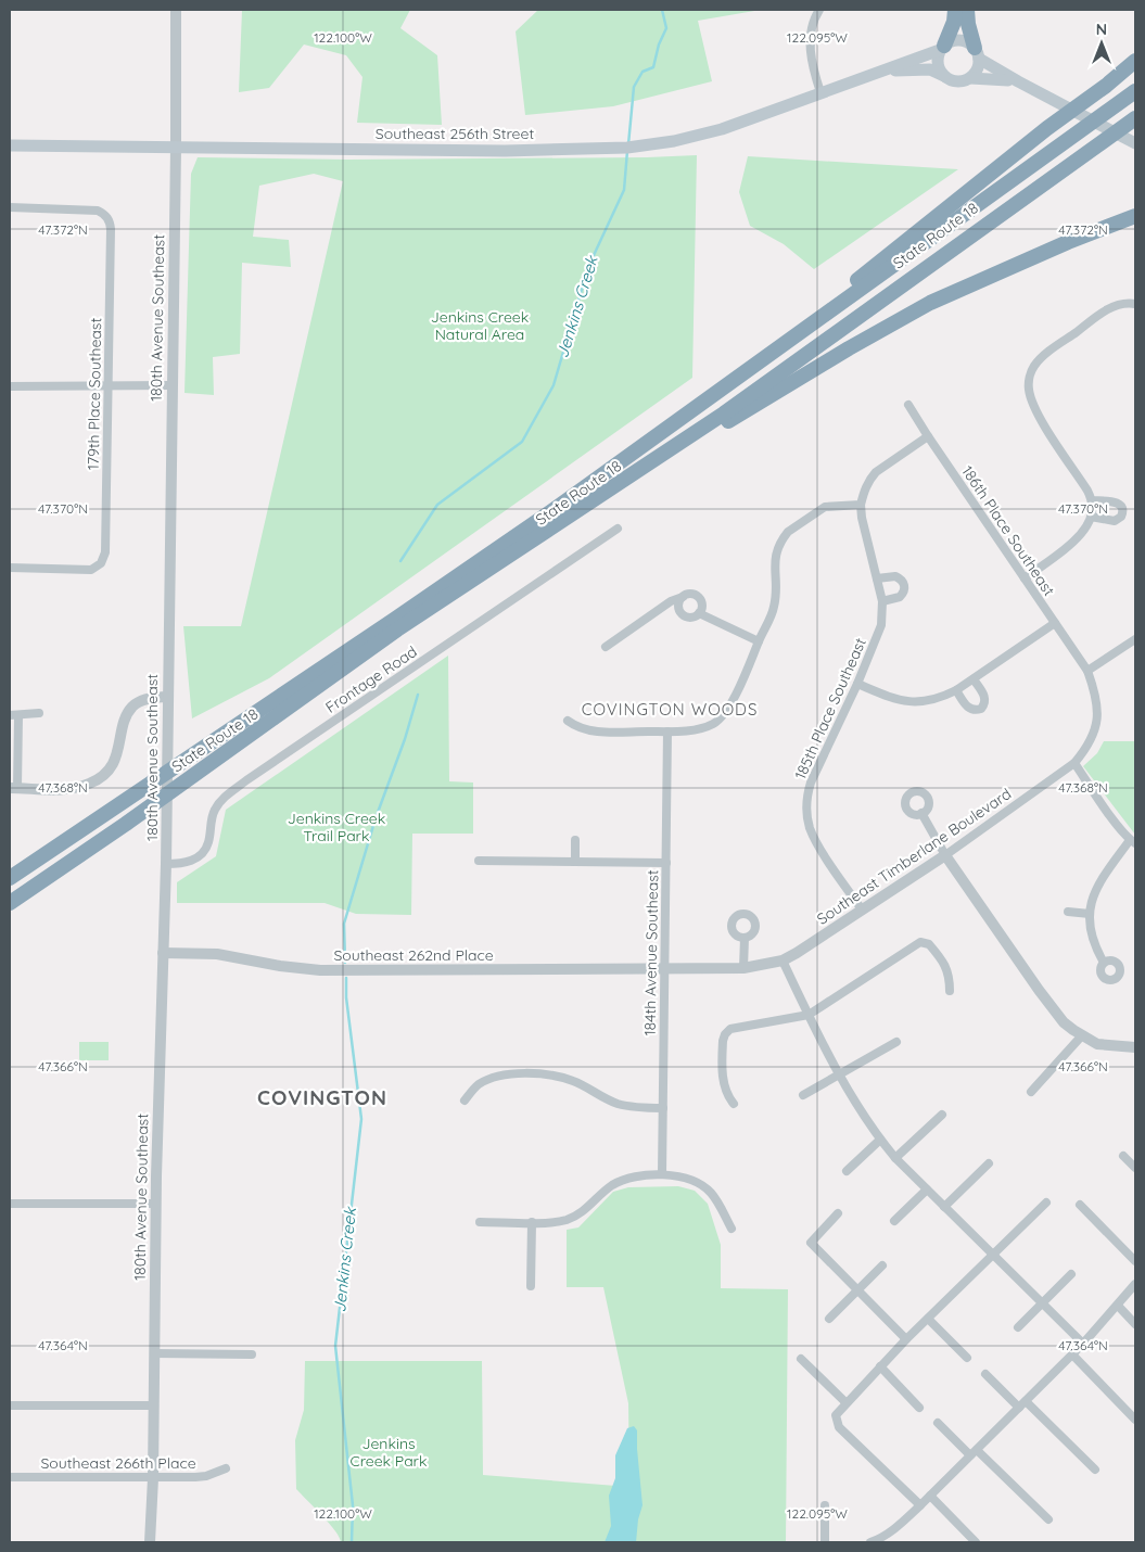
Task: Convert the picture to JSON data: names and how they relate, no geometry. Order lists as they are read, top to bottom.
{
  "streets": {
    "highway": ["State Route 18"],
    "main road": ["Southeast 256th Street"],
    "street": [
      "180th Avenue Southeast",
      "179th Place Southeast",
      "186th Place Southeast",
      "Frontage Road",
      "185th Place Southeast",
      "Southeast Timberlane Boulevard",
      "184th Avenue Southeast",
      "Southeast 262nd Place",
      "Southeast 266th Place"
    ]
  },
  "crossings": [
    ["Southeast 256th Street", "180th Avenue Southeast"],
    ["180th Avenue Southeast", "Frontage Road"],
    ["180th Avenue Southeast", "Southeast 262nd Place"],
    ["180th Avenue Southeast", "Southeast 266th Place"],
    ["186th Place Southeast", "Southeast Timberlane Boulevard"],
    ["185th Place Southeast", "Southeast Timberlane Boulevard"],
    ["Southeast Timberlane Boulevard", "184th Avenue Southeast"],
    ["Southeast Timberlane Boulevard", "Southeast 262nd Place"],
    ["184th Avenue Southeast", "Southeast 262nd Place"]
  ],
  "districts": ["COVINGTON WOODS", "COVINGTON"],
  "water": ["Jenkins Creek"],
  "parks": ["Jenkins Creek Natural Area", "Jenkins Creek Trail Park", "Jenkins Creek Park"],
  "north": "top",
  "coordinates": [
    "122.100°W",
    "122.095°W",
    "47.372°N",
    "47.370°N",
    "47.368°N",
    "47.366°N",
    "47.364°N"
  ]
}
